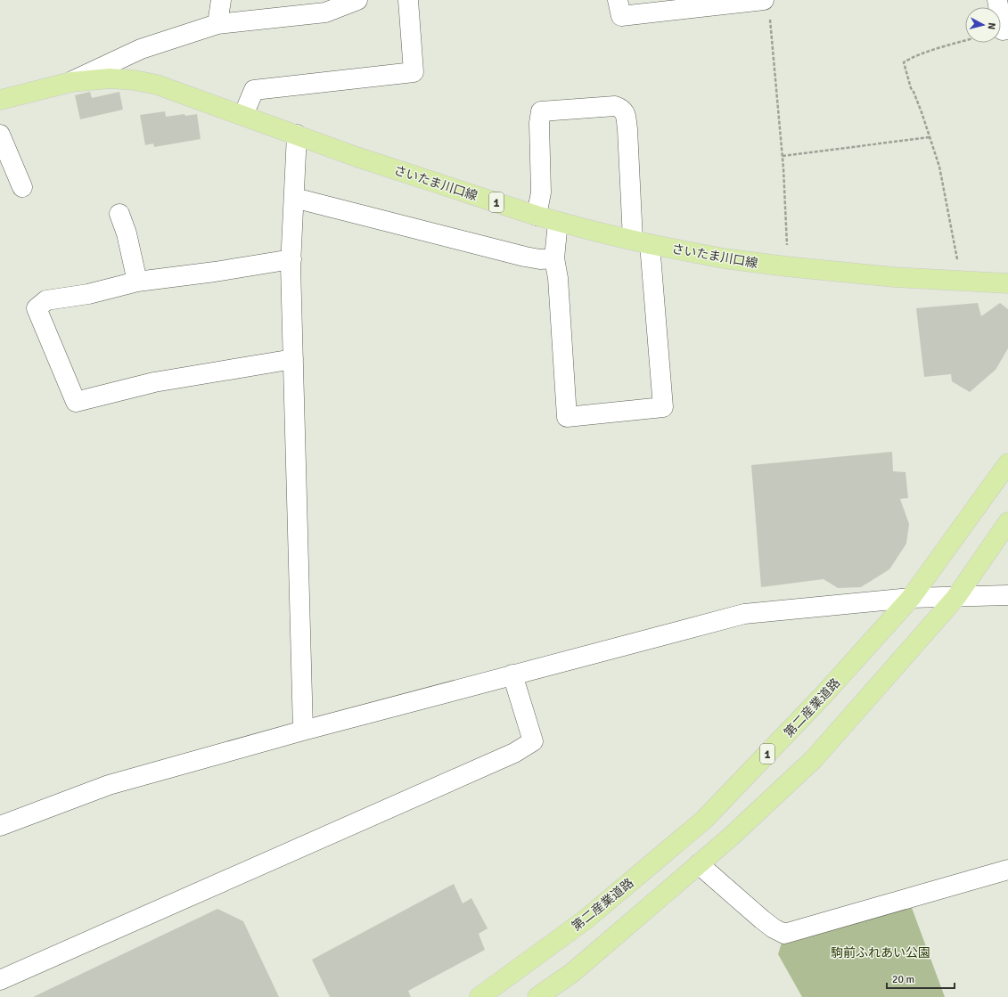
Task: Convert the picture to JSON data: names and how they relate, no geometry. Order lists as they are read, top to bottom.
{
  "streets": {
    "main road": ["さいたま川口線", "1", "第二産業道路"]
  },
  "parks": ["駒前ふれあい公園"],
  "scale_bar": "20 m",
  "north": "right"
}
